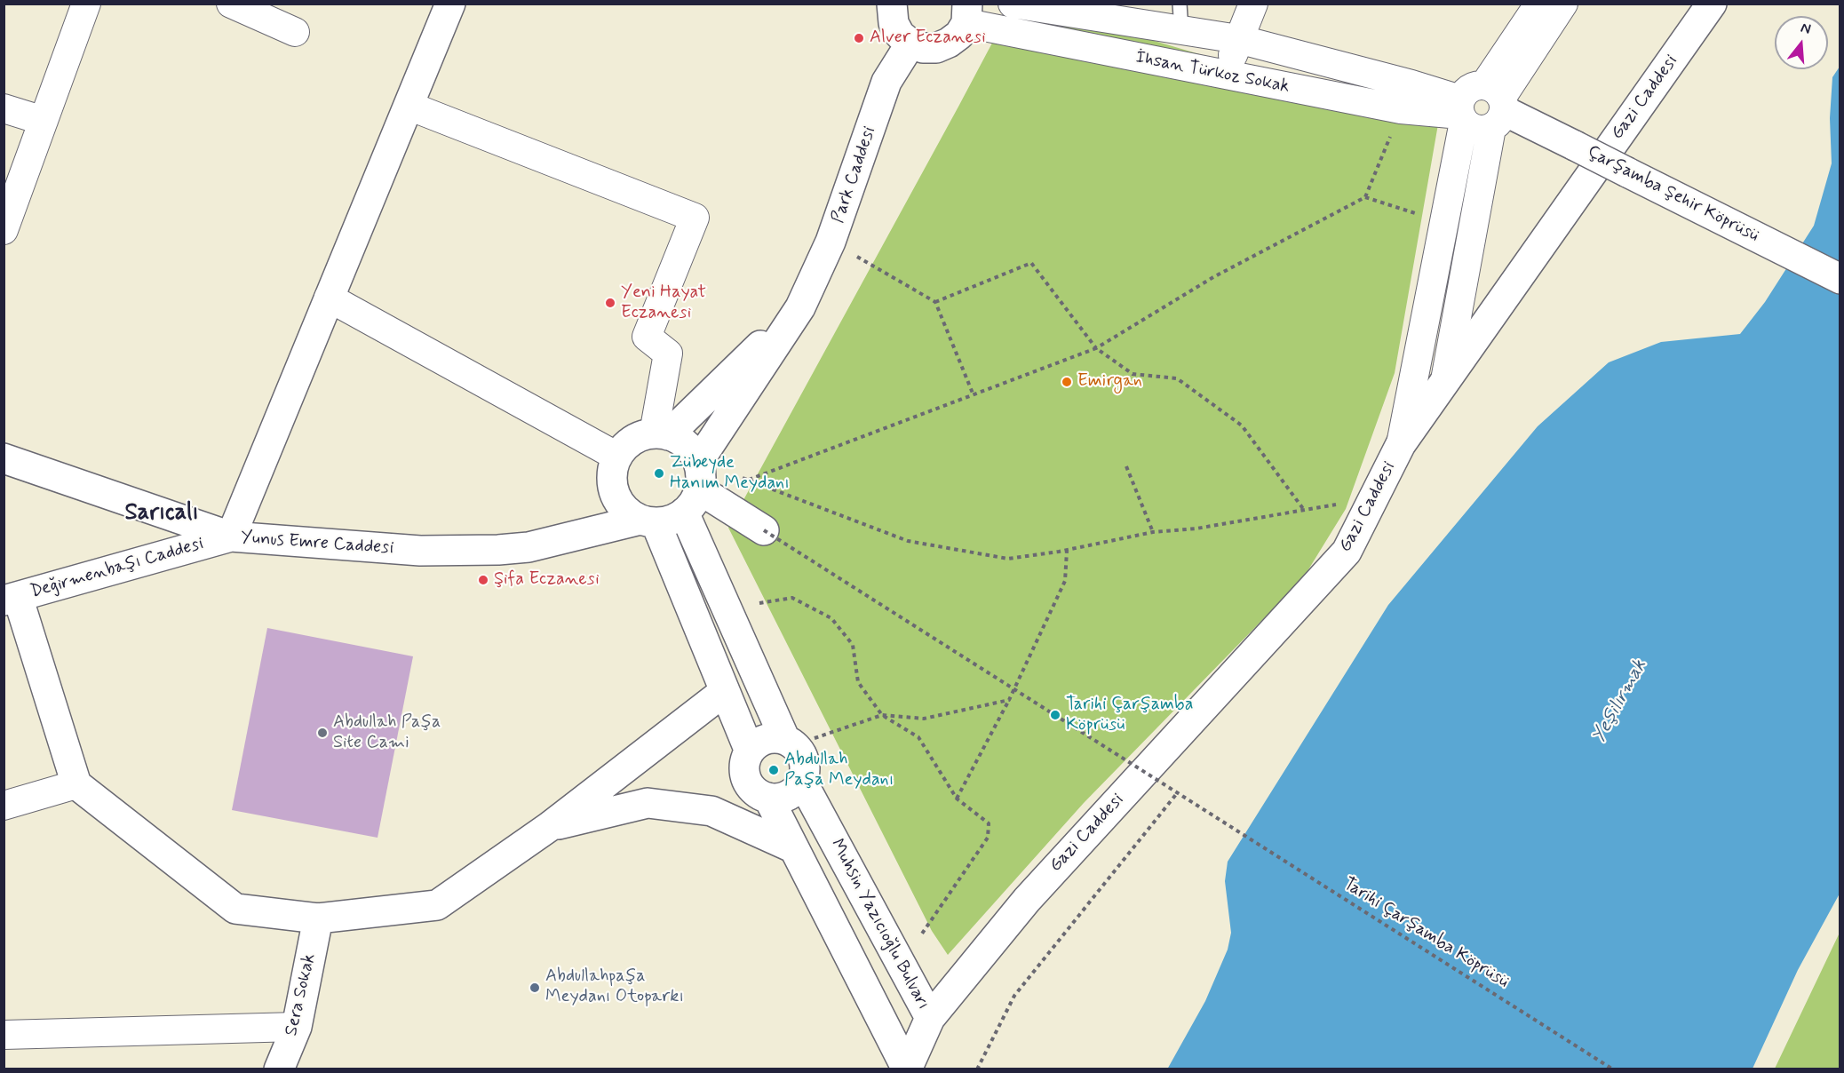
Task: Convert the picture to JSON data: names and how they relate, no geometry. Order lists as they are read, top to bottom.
{
  "streets": {
    "main road": [
      "Gazi Caddesi",
      "Park Caddesi",
      "Çarşamba Şehir Köprüsü",
      "Yunus Emre Caddesi",
      "Değirmenbaşı Caddesi",
      "Muhsin Yazıcıoğlu Bulvarı",
      "Sera Sokak"
    ],
    "street": ["İhsan Türkoz Sokak"],
    "path": ["Tarihi Çarşamba Köprüsü"]
  },
  "crossings": [
    ["Gazi Caddesi", "Muhsin Yazıcıoğlu Bulvarı"],
    ["Park Caddesi", "Yunus Emre Caddesi"],
    ["Yunus Emre Caddesi", "Değirmenbaşı Caddesi"]
  ],
  "districts": ["Sarıcalı"],
  "water": ["Yeşilırmak"],
  "places": [
    "Alver Eczanesi",
    "Yeni Hayat Eczanesi",
    "Emirgan",
    "Zübeyde Hanım Meydanı",
    "Şifa Eczanesi",
    "Tarihi Çarşamba Köprüsü",
    "Abdullah Paşa Site Cami",
    "Abdullah Paşa Meydanı",
    "Abdullahpaşa Meydanı Otoparkı"
  ],
  "north": "top"
}
